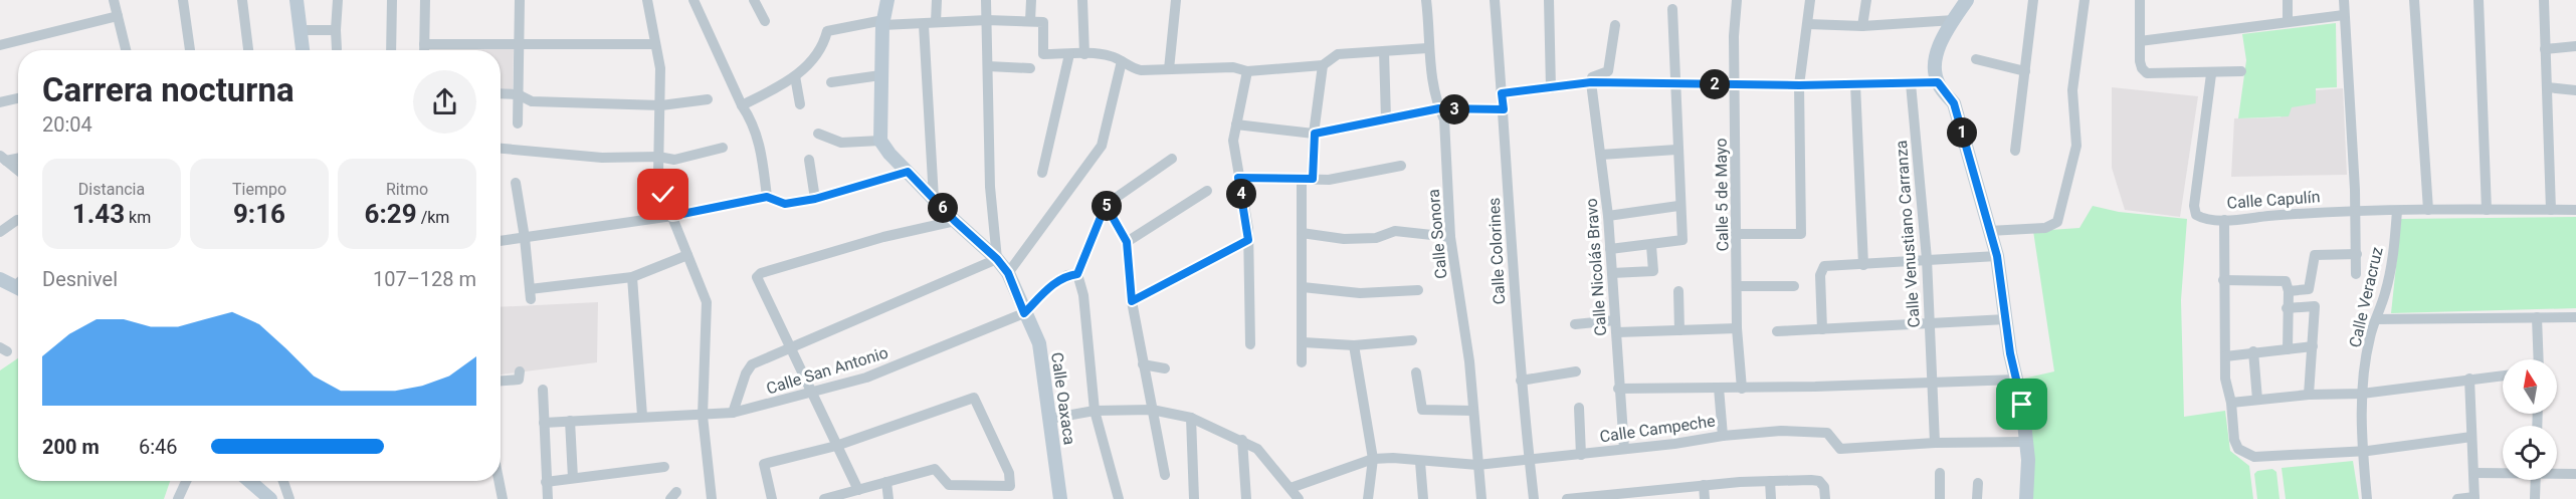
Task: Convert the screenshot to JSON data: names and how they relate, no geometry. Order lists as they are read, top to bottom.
{
  "streets": {
    "street": [
      "Calle 5 de Mayo",
      "Calle Capulín",
      "Calle Sonora",
      "Calle Venustiano Carranza",
      "Calle Colorines",
      "Calle Nicolás Bravo",
      "Calle Veracruz",
      "Calle San Antonio",
      "Calle Oaxaca",
      "Calle Campeche"
    ]
  },
  "crossings": [
    ["Calle Capulín", "Calle Veracruz"],
    ["Calle Sonora", "Calle Campeche"],
    ["Calle Venustiano Carranza", "Calle Campeche"],
    ["Calle Colorines", "Calle Campeche"],
    ["Calle Nicolás Bravo", "Calle Campeche"],
    ["Calle San Antonio", "Calle Oaxaca"]
  ],
  "north": "top",
  "page": {
    "heading": ["Carrera nocturna", "20:04"],
    "pins": [
      "2",
      "3",
      "1",
      "4",
      "5",
      "6"
    ],
    "stats": [
      ["Distancia", "1.43 km"],
      ["Tiempo", "9:16"],
      ["Ritmo", "6:29 /km"]
    ],
    "chart": ["Desnivel", "107–128 m"],
    "list": [
      {
        "name": "200 m",
        "note": "6:46"
      }
    ]
  }
}
